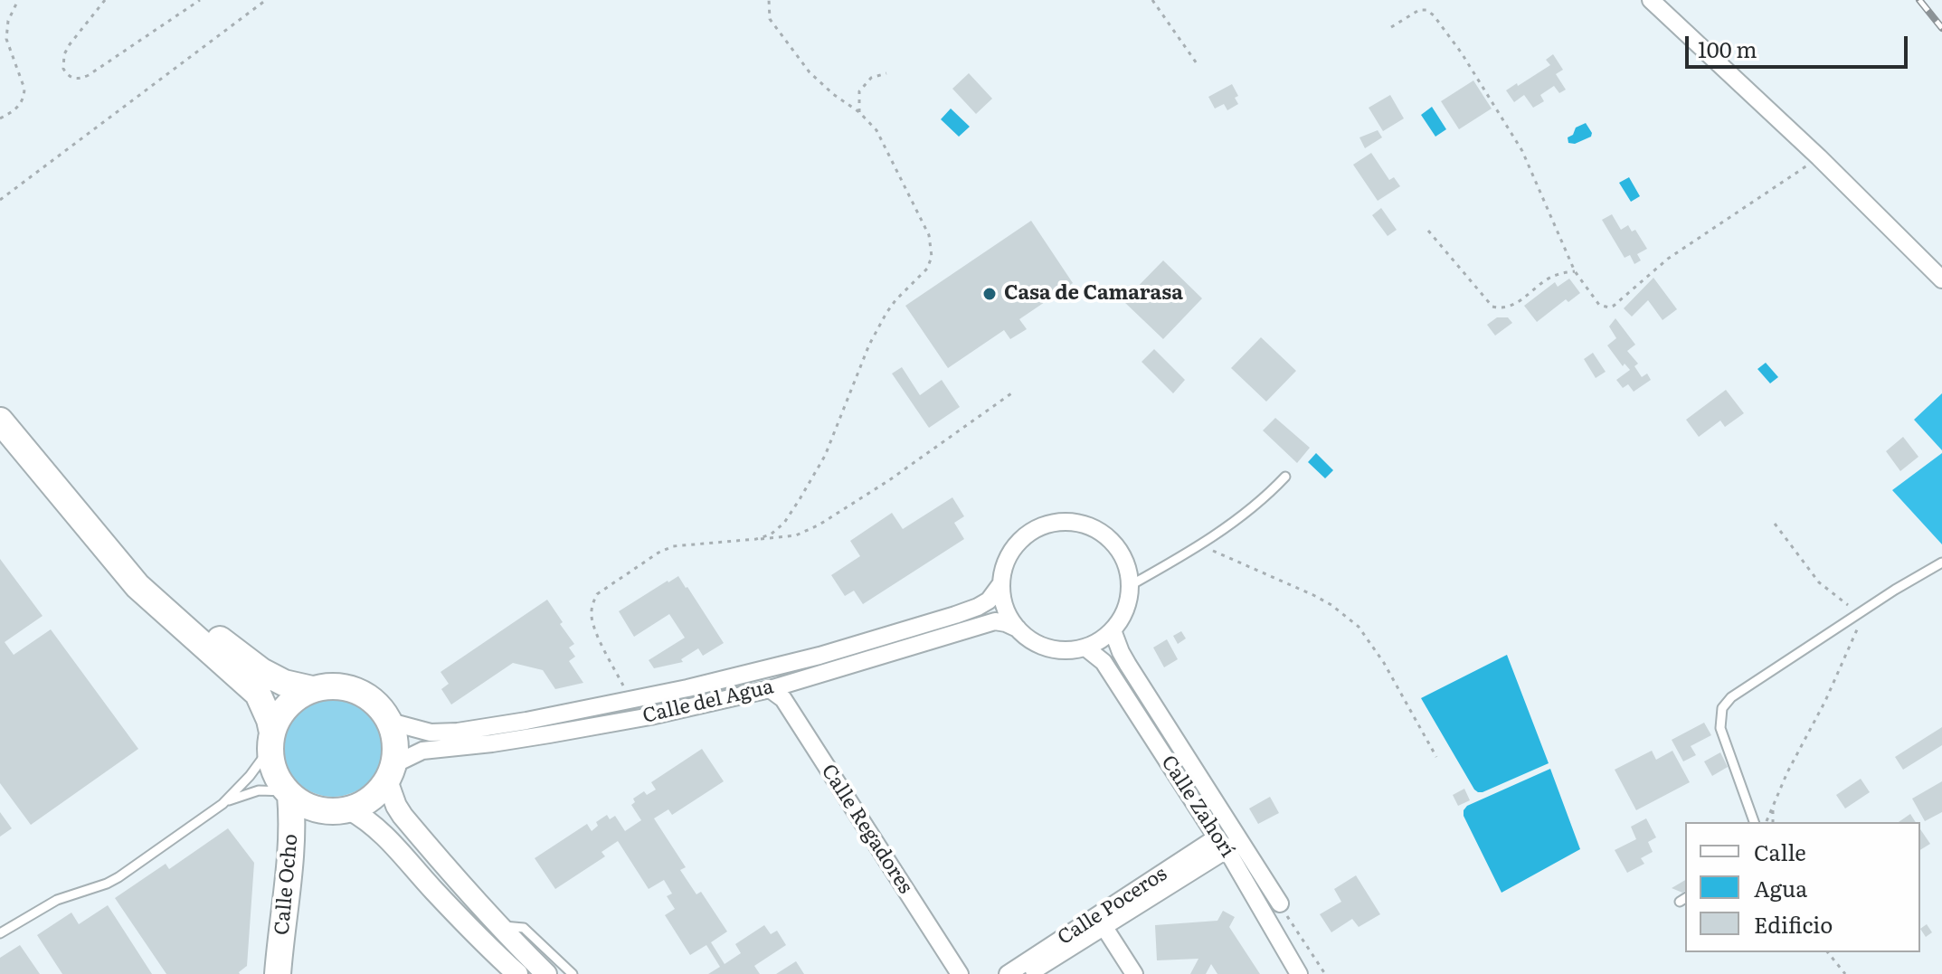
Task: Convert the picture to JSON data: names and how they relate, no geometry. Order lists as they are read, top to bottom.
{
  "streets": {
    "main road": ["Calle Ocho"],
    "street": [
      "Calle del Agua",
      "Calle Zahorí",
      "Calle Regadores",
      "Calle Poceros"
    ]
  },
  "crossings": [
    ["Calle del Agua", "Calle Zahorí"],
    ["Calle del Agua", "Calle Regadores"],
    ["Calle del Agua", "Calle Ocho"],
    ["Calle Zahorí", "Calle Poceros"]
  ],
  "places": ["Casa de Camarasa"],
  "legend": ["Calle", "Agua", "Edificio"],
  "scale_bar": "100 m"
}
